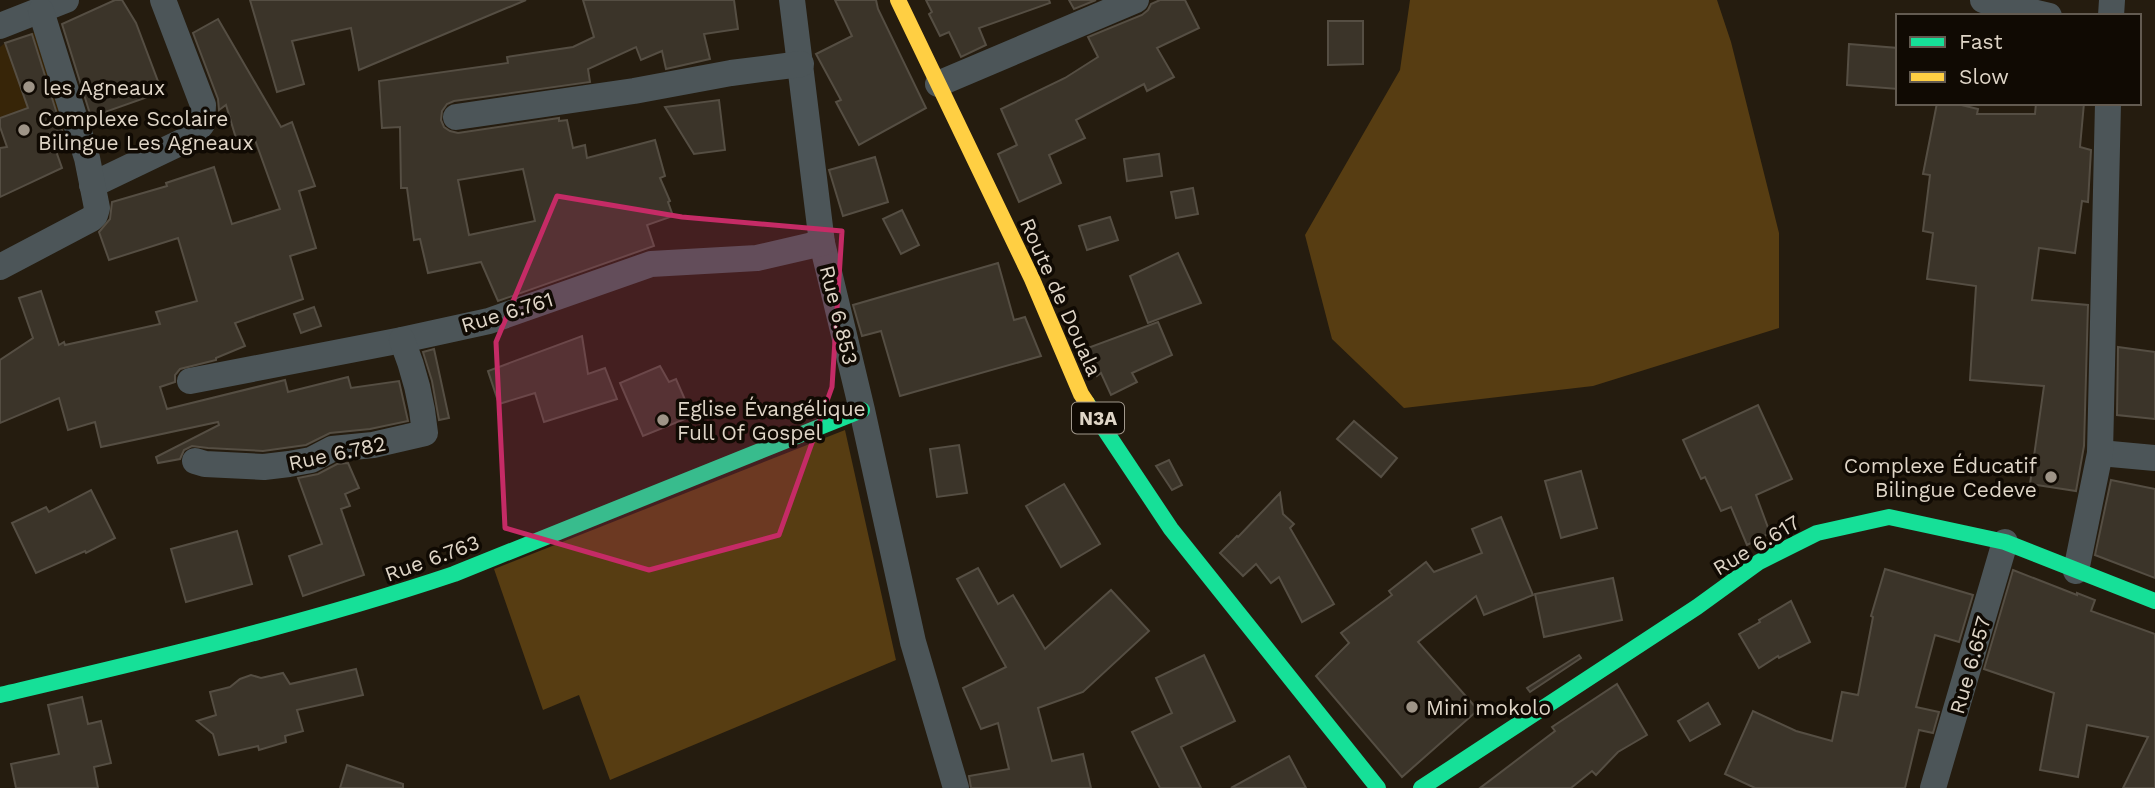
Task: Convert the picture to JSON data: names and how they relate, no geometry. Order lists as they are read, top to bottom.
{
  "streets": {
    "main road": [
      "Route de Douala",
      "N3A",
      "Rue 6.617",
      "Rue 6.763"
    ],
    "street": [
      "Rue 6.761",
      "Rue 6.853",
      "Rue 6.782",
      "Rue 6.657"
    ]
  },
  "crossings": [
    ["Rue 6.761", "Rue 6.853"],
    ["Rue 6.761", "Rue 6.782"],
    ["Rue 6.853", "Rue 6.763"],
    ["Rue 6.617", "Rue 6.657"]
  ],
  "places": [
    "les Agneaux",
    "Complexe Scolaire Bilingue Les Agneaux",
    "Eglise Évangélique Full Of Gospel",
    "Complexe Éducatif Bilingue Cedeve",
    "Mini mokolo"
  ],
  "legend": ["Fast", "Slow"]
}
